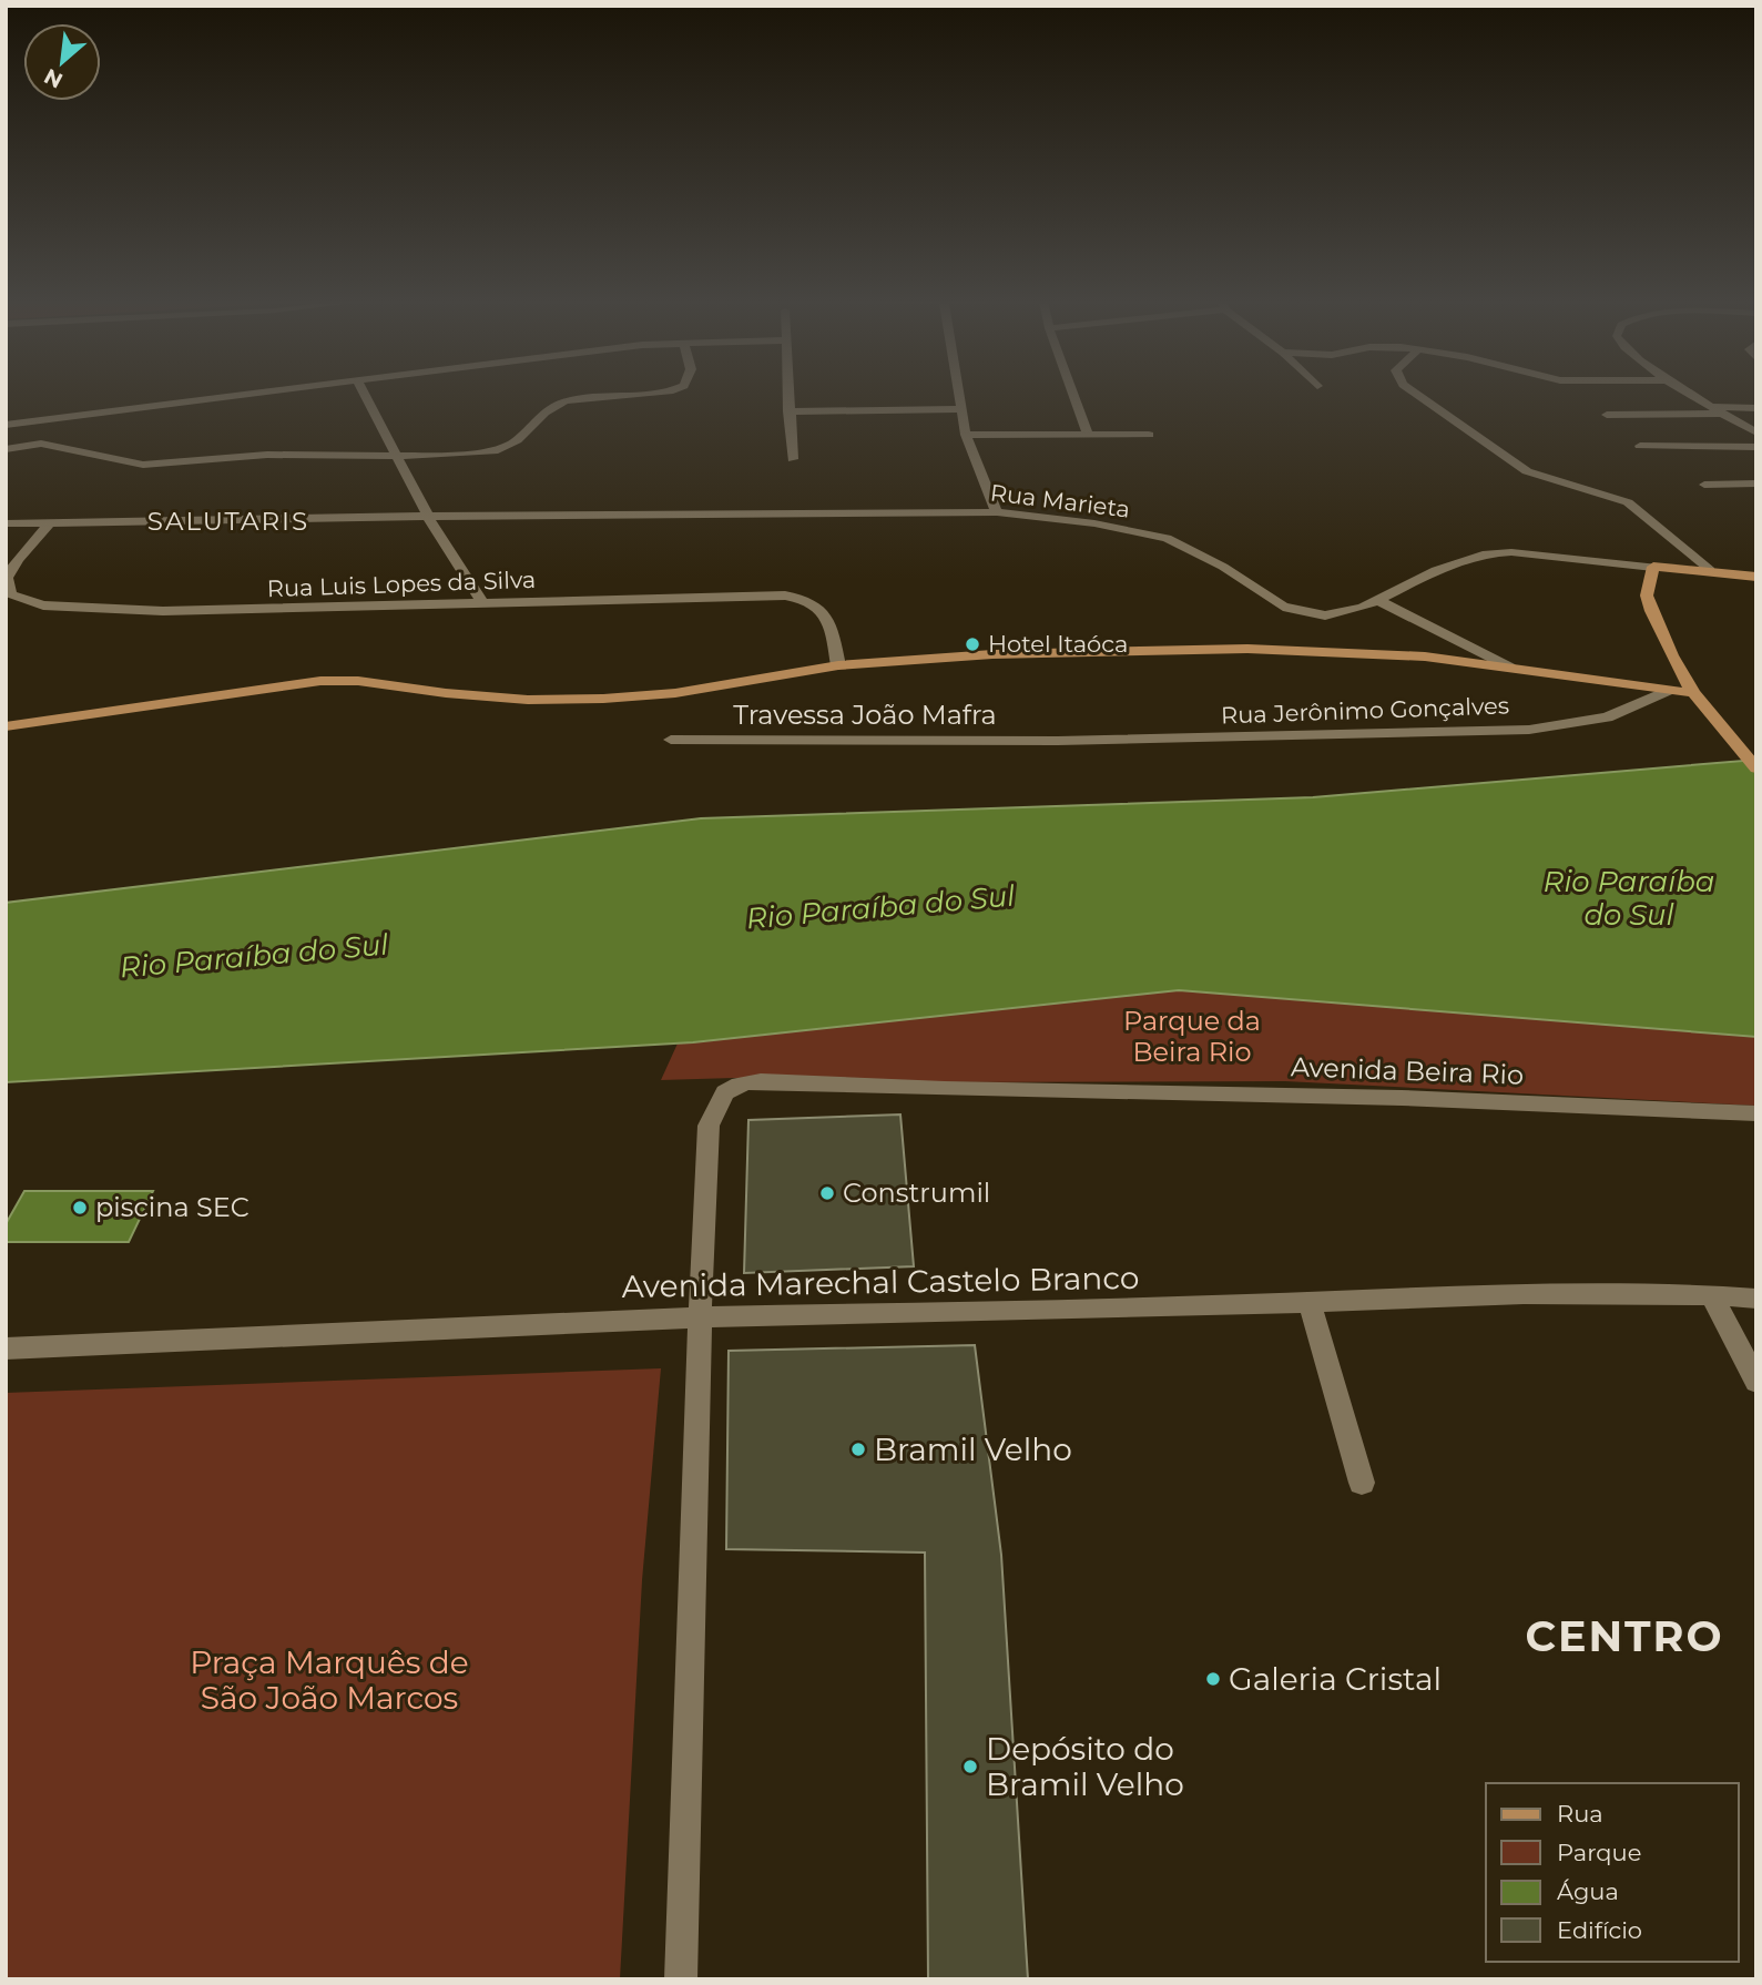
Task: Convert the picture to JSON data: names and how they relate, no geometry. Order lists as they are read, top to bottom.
{
  "streets": {
    "street": [
      "Rua Marieta",
      "Rua Luis Lopes da Silva",
      "Rua Jerônimo Gonçalves",
      "Travessa João Mafra",
      "Avenida Beira Rio",
      "Avenida Marechal Castelo Branco"
    ]
  },
  "crossings": [
    ["Rua Marieta", "Rua Luis Lopes da Silva"],
    ["Rua Jerônimo Gonçalves", "Travessa João Mafra"],
    ["Avenida Beira Rio", "Avenida Marechal Castelo Branco"]
  ],
  "districts": ["SALUTARIS", "CENTRO"],
  "water": ["Rio Paraíba do Sul"],
  "parks": ["Parque da Beira Rio", "Praça Marquês de São João Marcos"],
  "places": [
    "Hotel Itaóca",
    "Construmil",
    "piscina SEC",
    "Bramil Velho",
    "Galeria Cristal",
    "Depósito do Bramil Velho"
  ],
  "legend": [
    "Rua",
    "Parque",
    "Água",
    "Edifício"
  ],
  "north": "bottom left"
}
